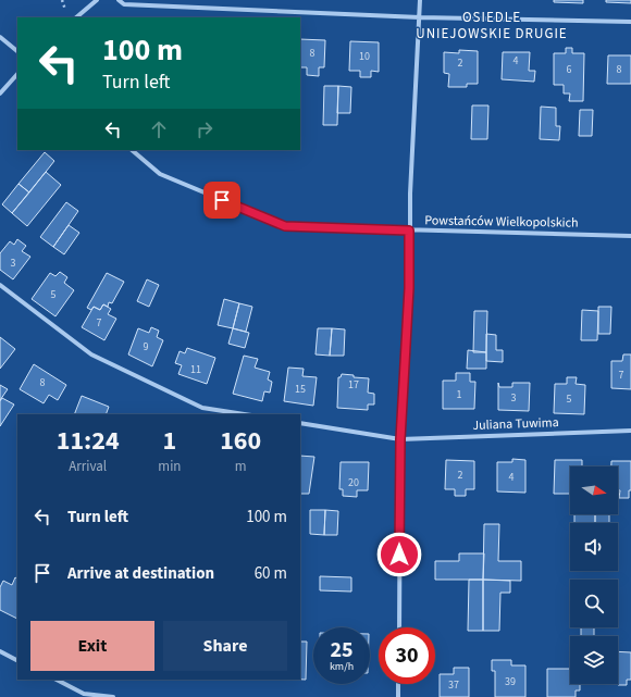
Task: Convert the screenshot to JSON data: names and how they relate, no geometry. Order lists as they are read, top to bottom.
{
  "streets": {
    "street": ["Powstańców Wielkopolskich", "Juliana Tuwima"]
  },
  "districts": ["OSIEDLE UNIEJOWSKIE DRUGIE"],
  "house_numbers": [
    "8",
    "10",
    "4",
    "2",
    "6",
    "8",
    "3",
    "5",
    "7",
    "9",
    "11",
    "7",
    "8",
    "17",
    "15",
    "1",
    "3",
    "5",
    "2",
    "4",
    "20",
    "39",
    "37"
  ],
  "north": "right",
  "page": {
    "turn": ["100 m", "Turn left"],
    "eta": [
      "11:24",
      "Arrival",
      "1",
      "min",
      "160",
      "m"
    ],
    "list": [
      {
        "name": "Turn left",
        "value": "100 m"
      },
      {
        "name": "Arrive at destination",
        "value": "60 m"
      }
    ],
    "buttons": ["Exit", "Share"],
    "speed": "25 km/h",
    "limit": "30"
  }
}
